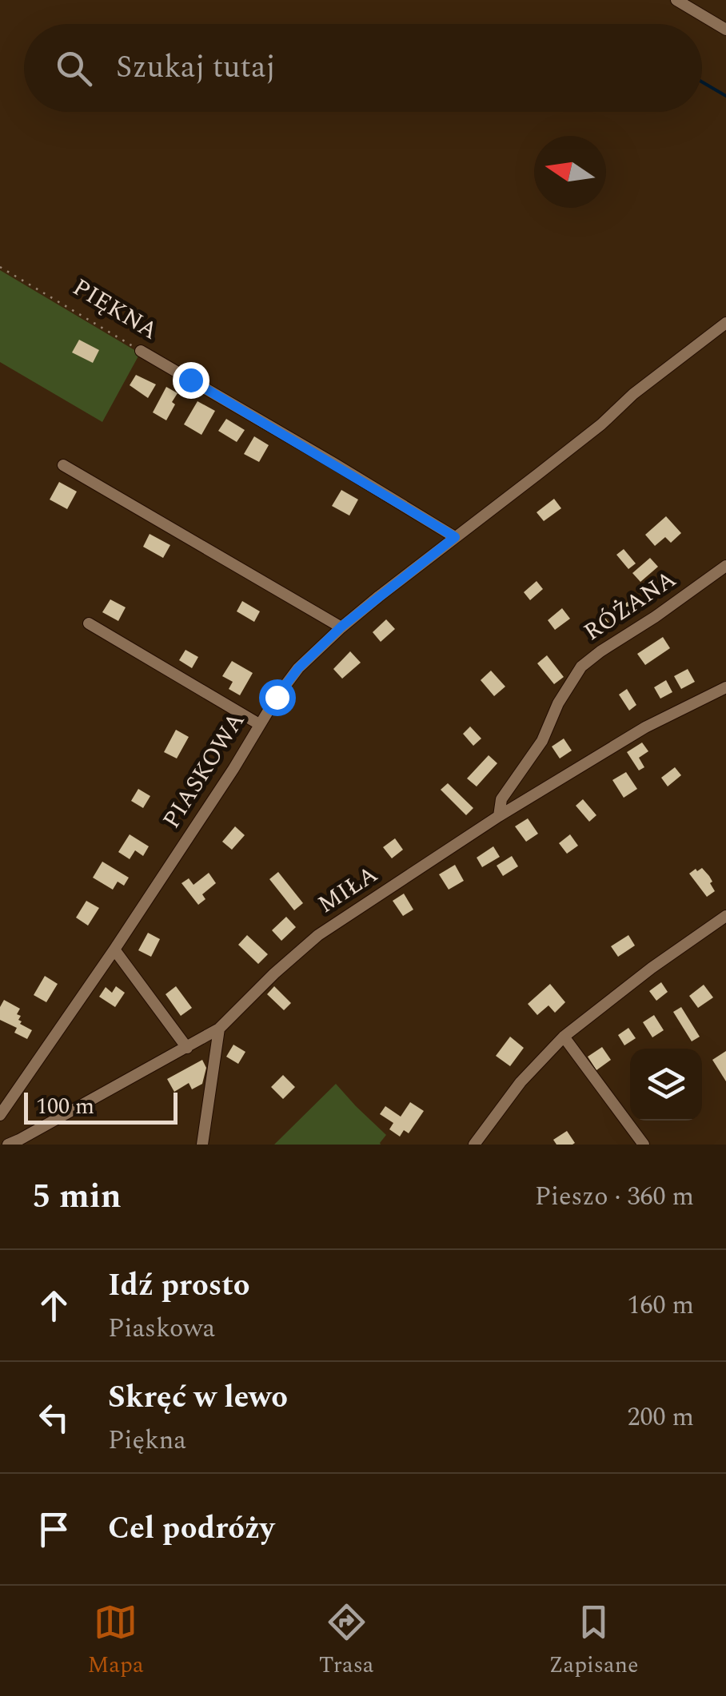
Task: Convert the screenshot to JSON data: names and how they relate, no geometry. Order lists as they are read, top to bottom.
{
  "streets": {
    "street": [
      "PIĘKNA",
      "RÓŻANA",
      "PIASKOWA",
      "MIŁA"
    ]
  },
  "crossings": [
    ["PIĘKNA", "PIASKOWA"],
    ["RÓŻANA", "MIŁA"]
  ],
  "scale_bar": "100 m",
  "north": "left",
  "page": {
    "search": "Szukaj tutaj",
    "scale": "100 m",
    "heading": ["5 min", "Pieszo · 360 m"],
    "list": [
      ["Idź prosto", "Piaskowa", "160 m"],
      ["Skręć w lewo", "Piękna", "200 m"],
      "Cel podróży"
    ],
    "nav": ["Mapa", "Trasa", "Zapisane"]
  }
}
